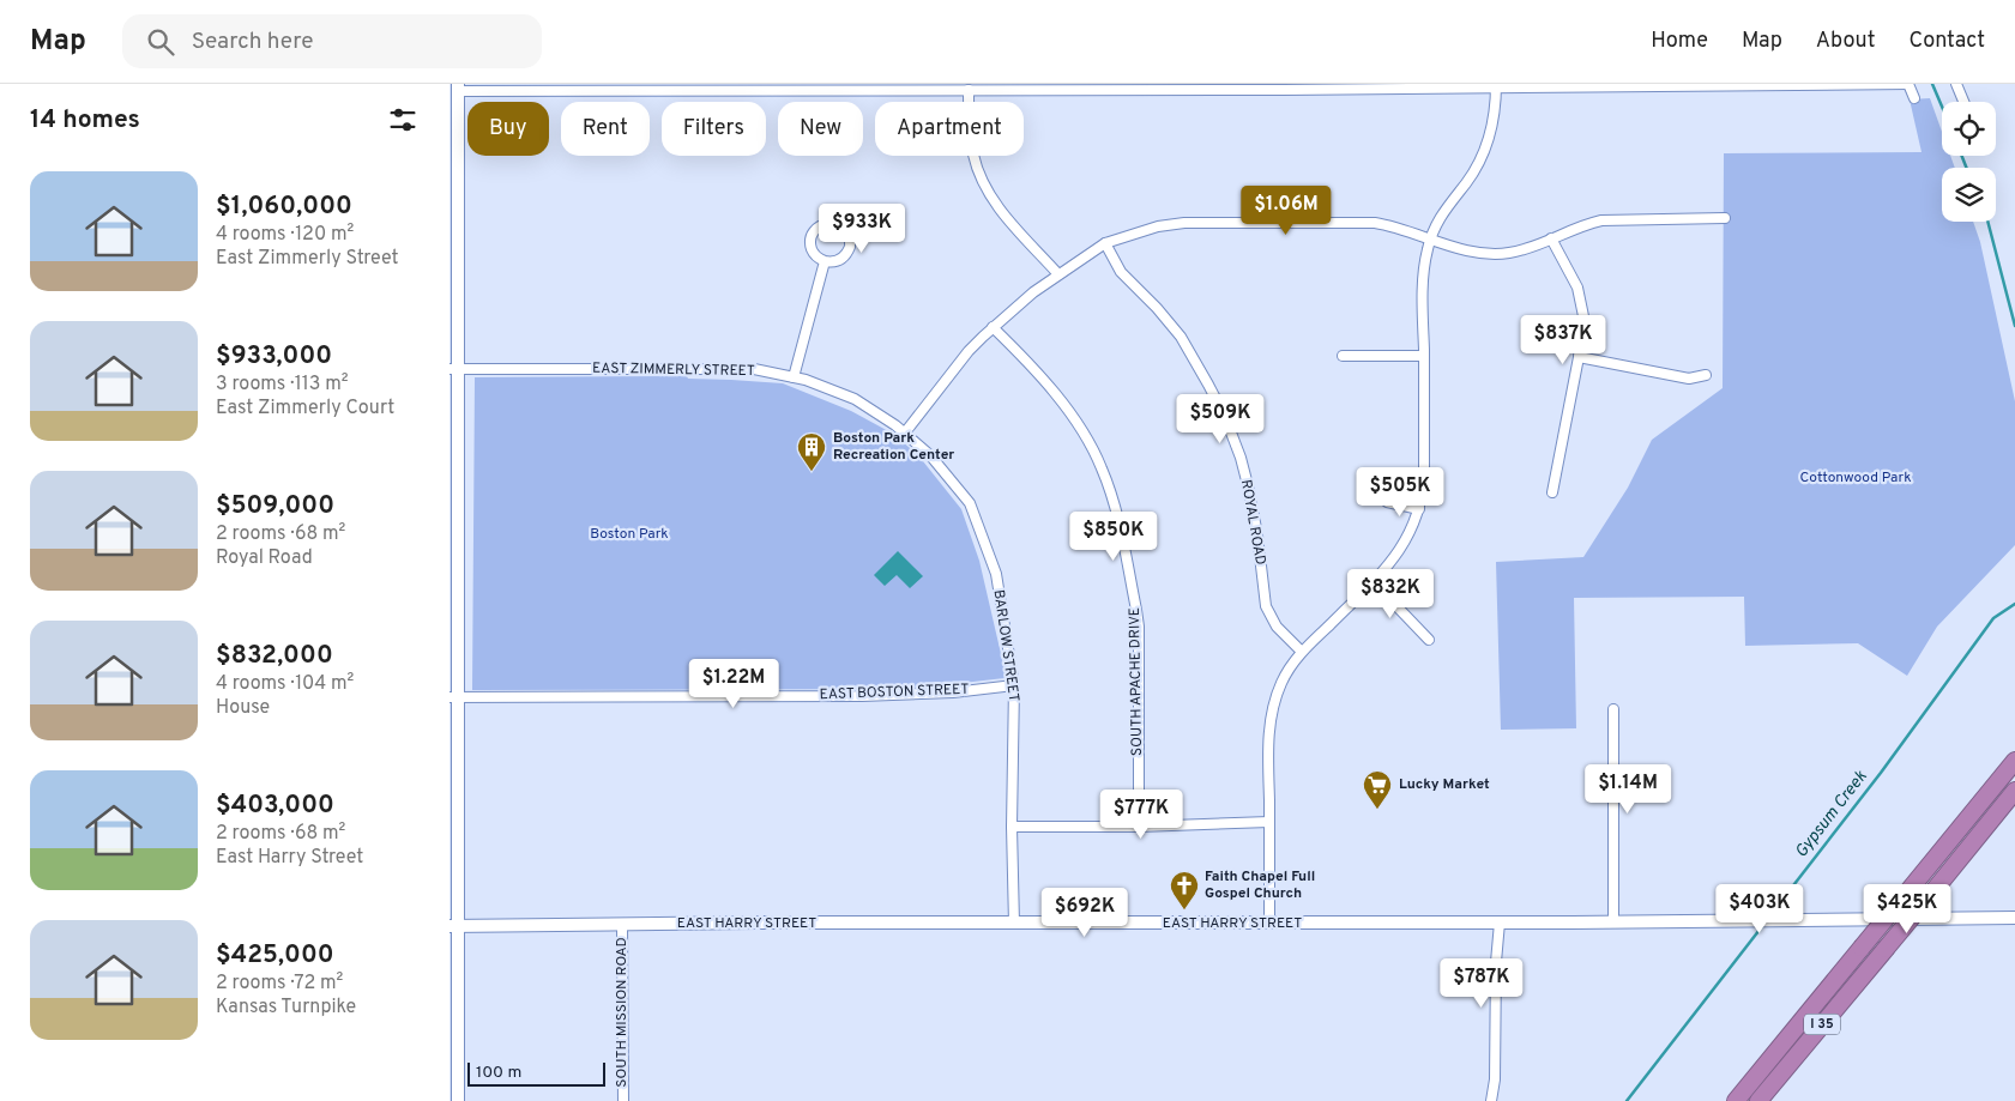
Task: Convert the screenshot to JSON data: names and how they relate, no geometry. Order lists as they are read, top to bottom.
{
  "streets": {
    "highway": ["I 35"],
    "main road": ["EAST HARRY STREET"],
    "street": [
      "EAST ZIMMERLY STREET",
      "ROYAL ROAD",
      "BARLOW STREET",
      "SOUTH APACHE DRIVE",
      "EAST BOSTON STREET",
      "SOUTH MISSION ROAD"
    ]
  },
  "crossings": [
    ["EAST ZIMMERLY STREET", "BARLOW STREET"],
    ["BARLOW STREET", "EAST BOSTON STREET"],
    ["BARLOW STREET", "EAST HARRY STREET"],
    ["EAST HARRY STREET", "SOUTH MISSION ROAD"]
  ],
  "water": ["Gypsum Creek"],
  "parks": ["Cottonwood Park", "Boston Park"],
  "places": {
    "building": ["Boston Park Recreation Center"],
    "supermarket": ["Lucky Market"],
    "church": ["Faith Chapel Full Gospel Church"]
  },
  "scale_bar": "100 m",
  "page": {
    "header": "Map",
    "search": "Search here",
    "nav": [
      "Home",
      "Map",
      "About",
      "Contact"
    ],
    "heading": "14 homes",
    "chip": [
      "Buy",
      "Rent",
      "Filters",
      "New",
      "Apartment"
    ],
    "list": [
      {
        "name": "$1,060,000",
        "note": "4 rooms · 120 m² · East Zimmerly Street"
      },
      {
        "name": "$933,000",
        "note": "3 rooms · 113 m² · East Zimmerly Court"
      },
      {
        "name": "$509,000",
        "note": "2 rooms · 68 m² · Royal Road"
      },
      {
        "name": "$832,000",
        "note": "4 rooms · 104 m² · House"
      },
      {
        "name": "$403,000",
        "note": "2 rooms · 68 m² · East Harry Street"
      },
      {
        "name": "$425,000",
        "note": "2 rooms · 72 m² · Kansas Turnpike"
      }
    ],
    "price": [
      "$1.06M",
      "$933K",
      "$837K",
      "$509K",
      "$505K",
      "$850K",
      "$832K",
      "$1.22M",
      "$1.14M",
      "$777K",
      "$403K",
      "$425K",
      "$692K",
      "$787K"
    ],
    "scale": "100 m"
  }
}
